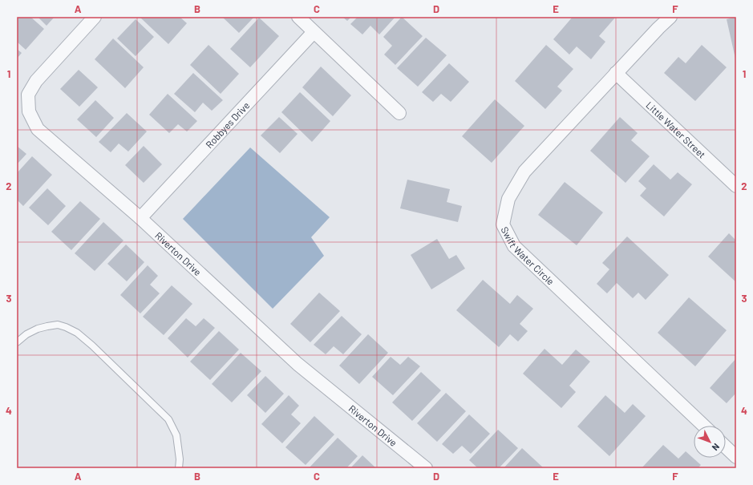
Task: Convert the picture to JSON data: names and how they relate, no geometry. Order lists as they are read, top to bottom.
{
  "streets": {
    "street": [
      "Robbyes Drive",
      "Little Water Street",
      "Riverton Drive",
      "Swift Water Circle"
    ]
  },
  "crossings": [
    ["Robbyes Drive", "Riverton Drive"],
    ["Little Water Street", "Swift Water Circle"]
  ],
  "north": "bottom right",
  "grid": {
    "columns": [
      "A",
      "B",
      "C",
      "D",
      "E",
      "F"
    ],
    "rows": [
      "1",
      "2",
      "3",
      "4"
    ]
  }
}
